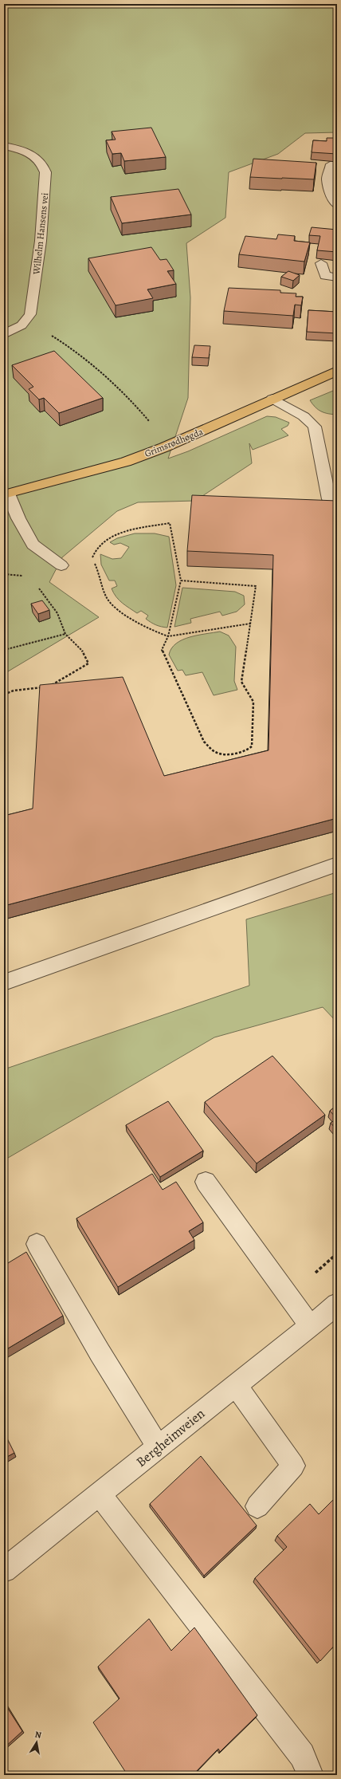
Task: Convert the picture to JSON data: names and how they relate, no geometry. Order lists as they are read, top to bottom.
{
  "streets": {
    "main road": ["Grimsrødhøgda"],
    "street": ["Wilhelm Hansens vei", "Bergheimveien"]
  },
  "north": "top"
}
